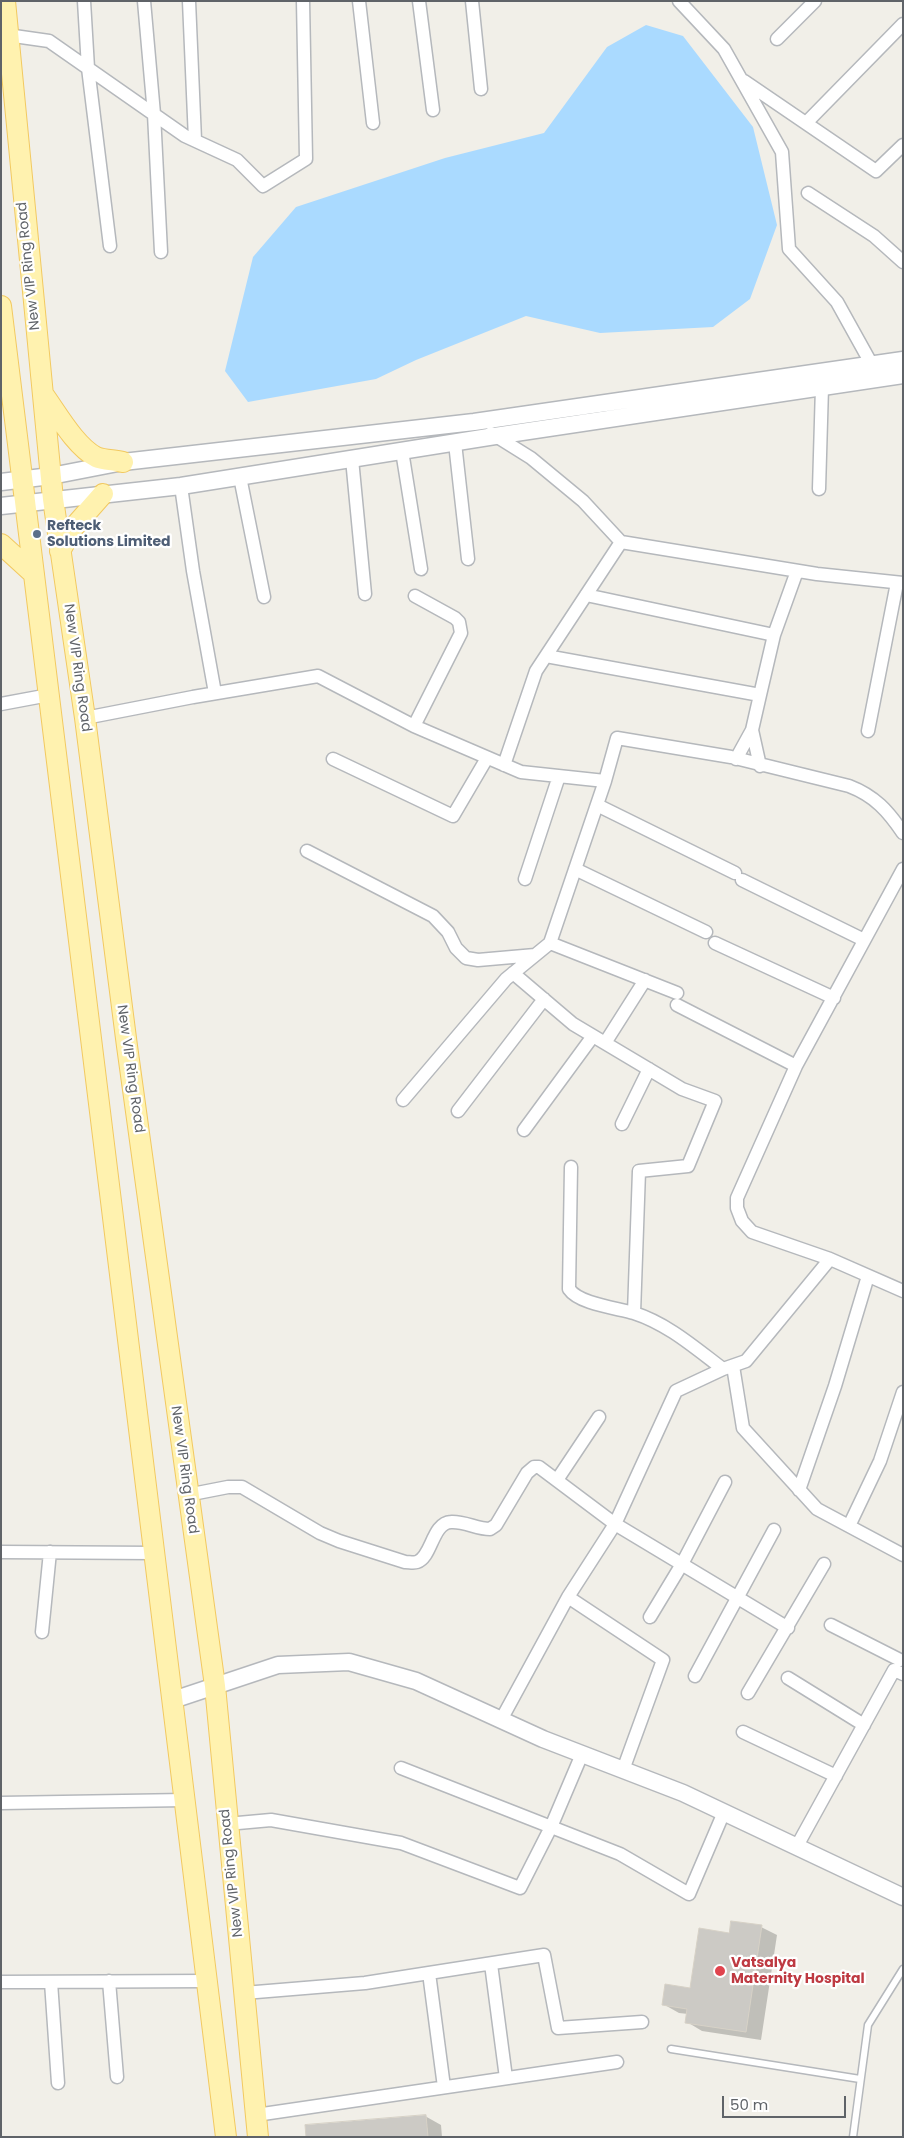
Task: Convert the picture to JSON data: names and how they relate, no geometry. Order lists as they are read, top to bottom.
{
  "streets": {
    "main road": ["New VIP Ring Road"]
  },
  "places": ["Refteck Solutions Limited", "Vatsalya Maternity Hospital"],
  "scale_bar": "50 m"
}
